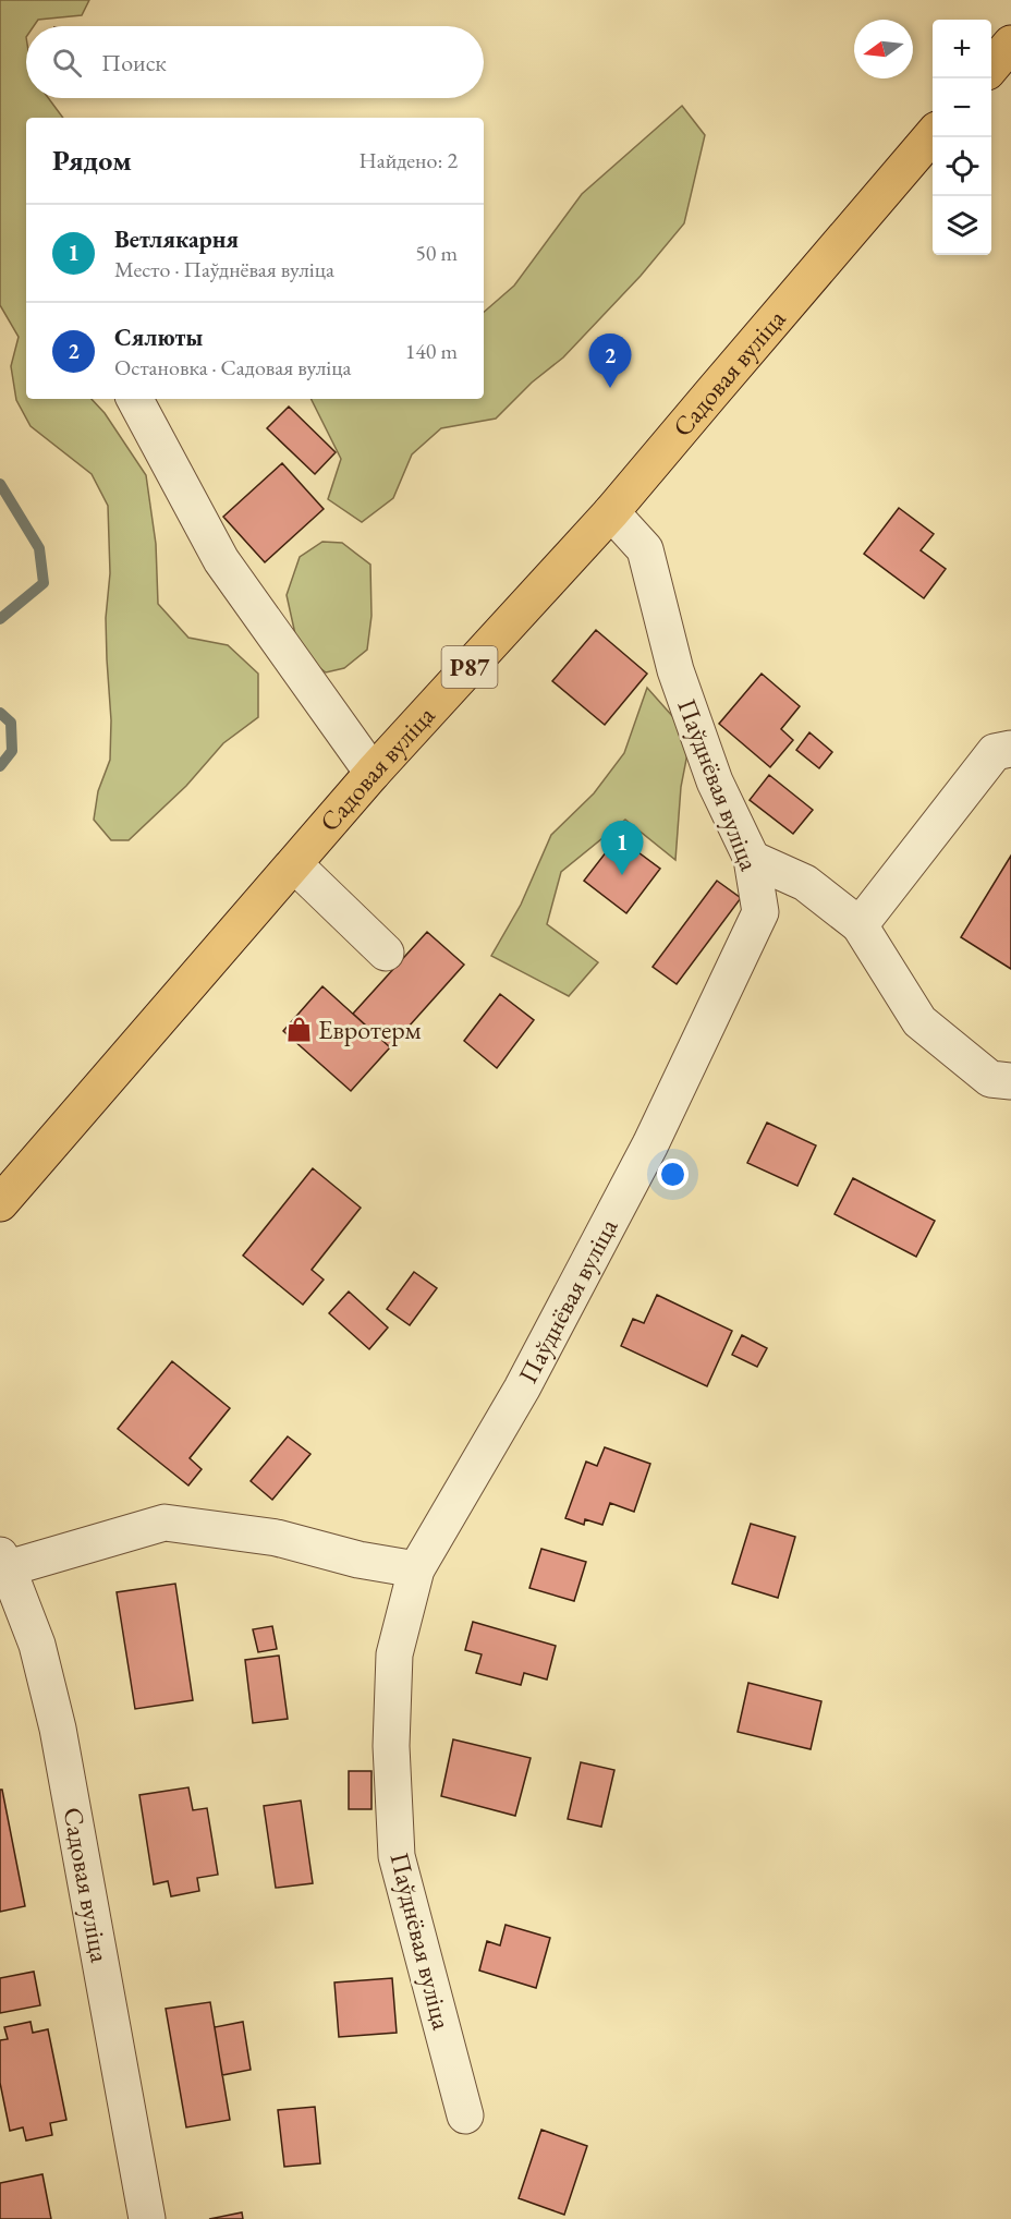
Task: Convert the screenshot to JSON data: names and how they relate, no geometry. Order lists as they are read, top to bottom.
{
  "streets": {
    "main road": ["Садовая вуліца", "Р87"],
    "street": ["Паўднёвая вуліца"]
  },
  "crossings": [
    ["Садовая вуліца", "Паўднёвая вуліца"]
  ],
  "places": {
    "shop": ["Евротерм"]
  },
  "north": "left",
  "page": {
    "map_buttons": ["+", "−"],
    "search": "Поиск",
    "heading": ["Рядом", "Найдено: 2"],
    "list": [
      {
        "mark": "1",
        "name": "Ветлякарня",
        "note": "Место · Паўднёвая вуліца",
        "value": "50 m"
      },
      {
        "mark": "2",
        "name": "Сялюты",
        "note": "Остановка · Садовая вуліца",
        "value": "140 m"
      }
    ],
    "pins": ["2", "1"]
  }
}
